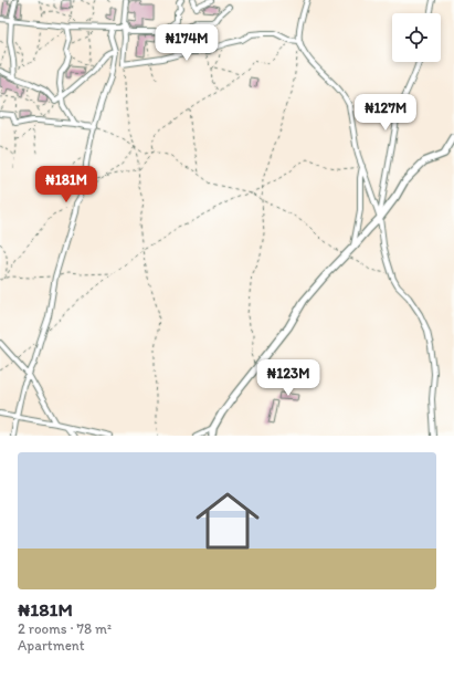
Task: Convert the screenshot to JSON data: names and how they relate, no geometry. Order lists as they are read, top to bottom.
{
  "page": {
    "price": [
      "₦174M",
      "₦127M",
      "₦181M",
      "₦123M"
    ],
    "list": [
      {
        "name": "₦181M",
        "note": "2 rooms · 78 m² · Apartment"
      }
    ]
  }
}
